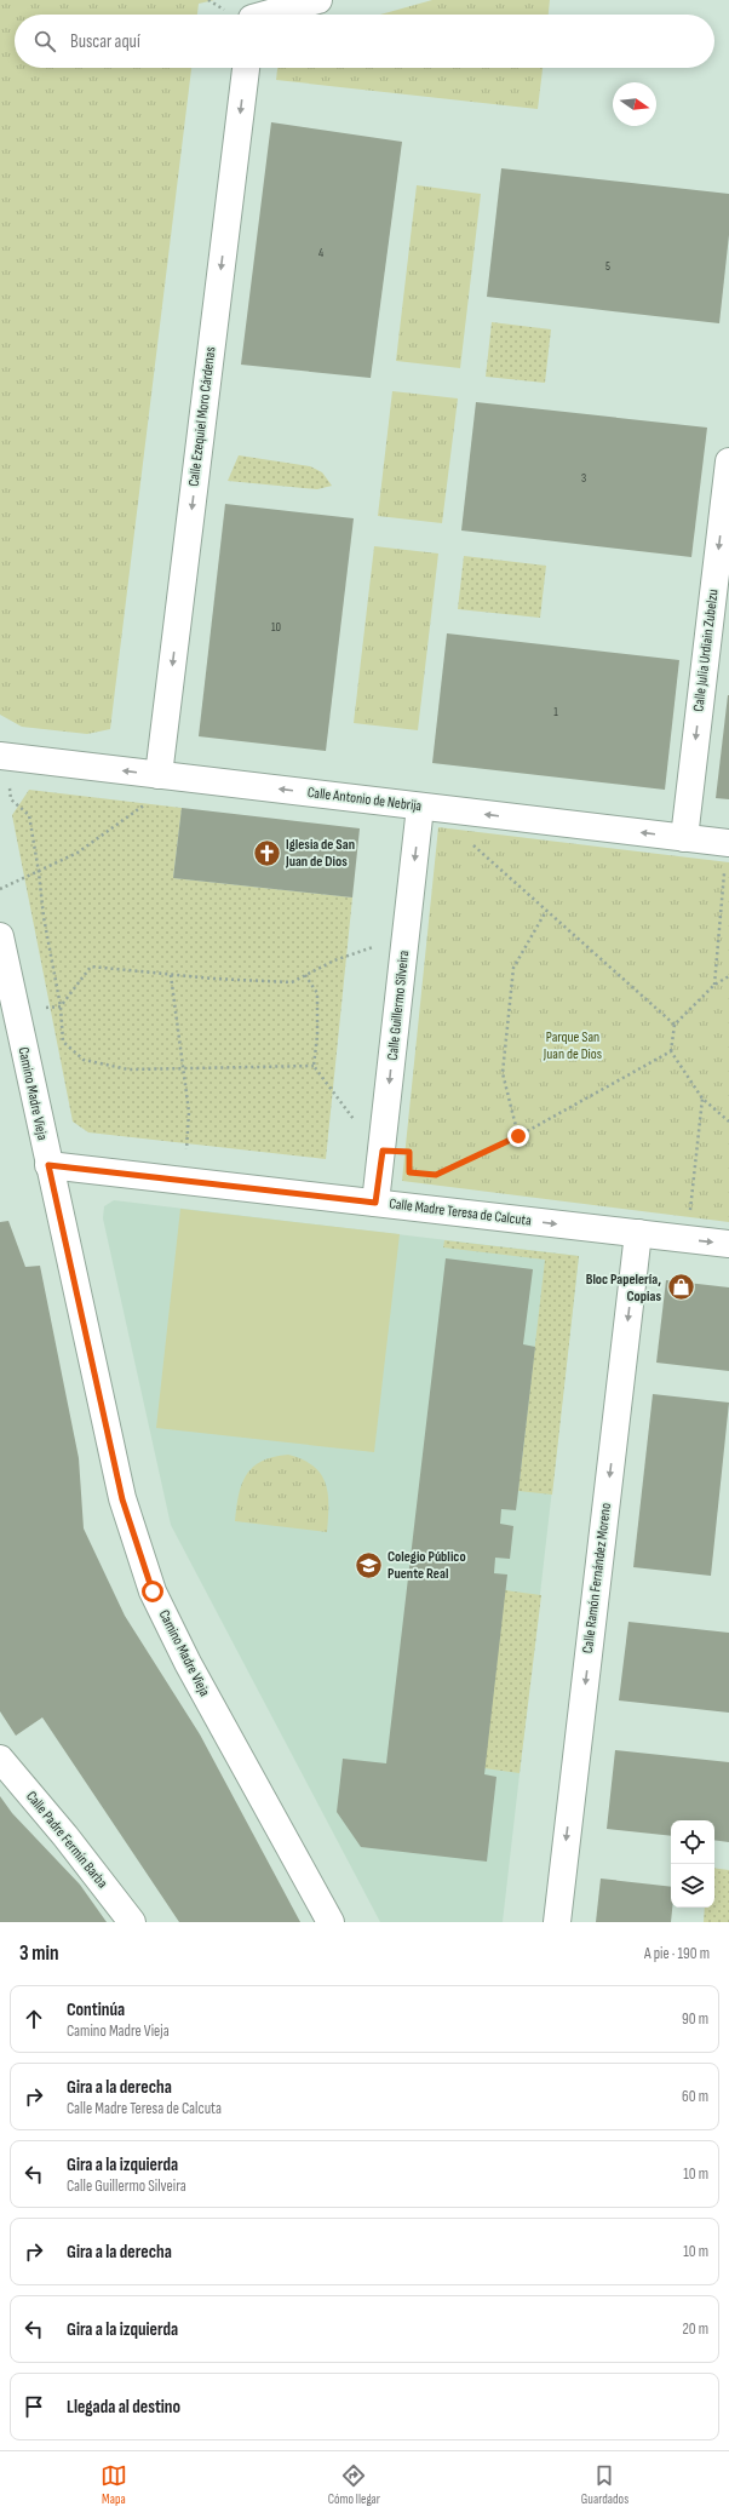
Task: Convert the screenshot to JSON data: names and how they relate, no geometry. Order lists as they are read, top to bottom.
{
  "streets": {
    "street": [
      "Calle Ezequiel Moro Cárdenas",
      "Calle Julia Urdiain Zubelzu",
      "Calle Antonio de Nebrija",
      "Calle Guillermo Silveira",
      "Camino Madre Vieja",
      "Calle Madre Teresa de Calcuta",
      "Calle Ramón Fernández Moreno",
      "Calle Padre Fermín Barba"
    ]
  },
  "crossings": [
    ["Calle Ezequiel Moro Cárdenas", "Calle Antonio de Nebrija"],
    ["Calle Julia Urdiain Zubelzu", "Calle Antonio de Nebrija"],
    ["Calle Antonio de Nebrija", "Calle Guillermo Silveira"],
    ["Calle Guillermo Silveira", "Calle Madre Teresa de Calcuta"],
    ["Camino Madre Vieja", "Calle Madre Teresa de Calcuta"],
    ["Calle Madre Teresa de Calcuta", "Calle Ramón Fernández Moreno"]
  ],
  "one_way": [
    "Calle Ezequiel Moro Cárdenas",
    "Calle Julia Urdiain Zubelzu",
    "Calle Antonio de Nebrija",
    "Calle Guillermo Silveira",
    "Calle Madre Teresa de Calcuta",
    "Calle Ramón Fernández Moreno"
  ],
  "parks": ["Parque San Juan de Dios"],
  "places": {
    "church": ["Iglesia de San Juan de Dios"],
    "shop": ["Bloc Papelería, Copias"],
    "school or university": ["Colegio Público Puente Real"]
  },
  "house_numbers": [
    "4",
    "5",
    "3",
    "10",
    "1"
  ],
  "north": "right",
  "page": {
    "search": "Buscar aquí",
    "heading": ["3 min", "A pie · 190 m"],
    "list": [
      ["Continúa", "Camino Madre Vieja", "90 m"],
      ["Gira a la derecha", "Calle Madre Teresa de Calcuta", "60 m"],
      ["Gira a la izquierda", "Calle Guillermo Silveira", "10 m"],
      ["Gira a la derecha", "10 m"],
      ["Gira a la izquierda", "20 m"],
      "Llegada al destino"
    ],
    "nav": ["Mapa", "Cómo llegar", "Guardados"]
  }
}
